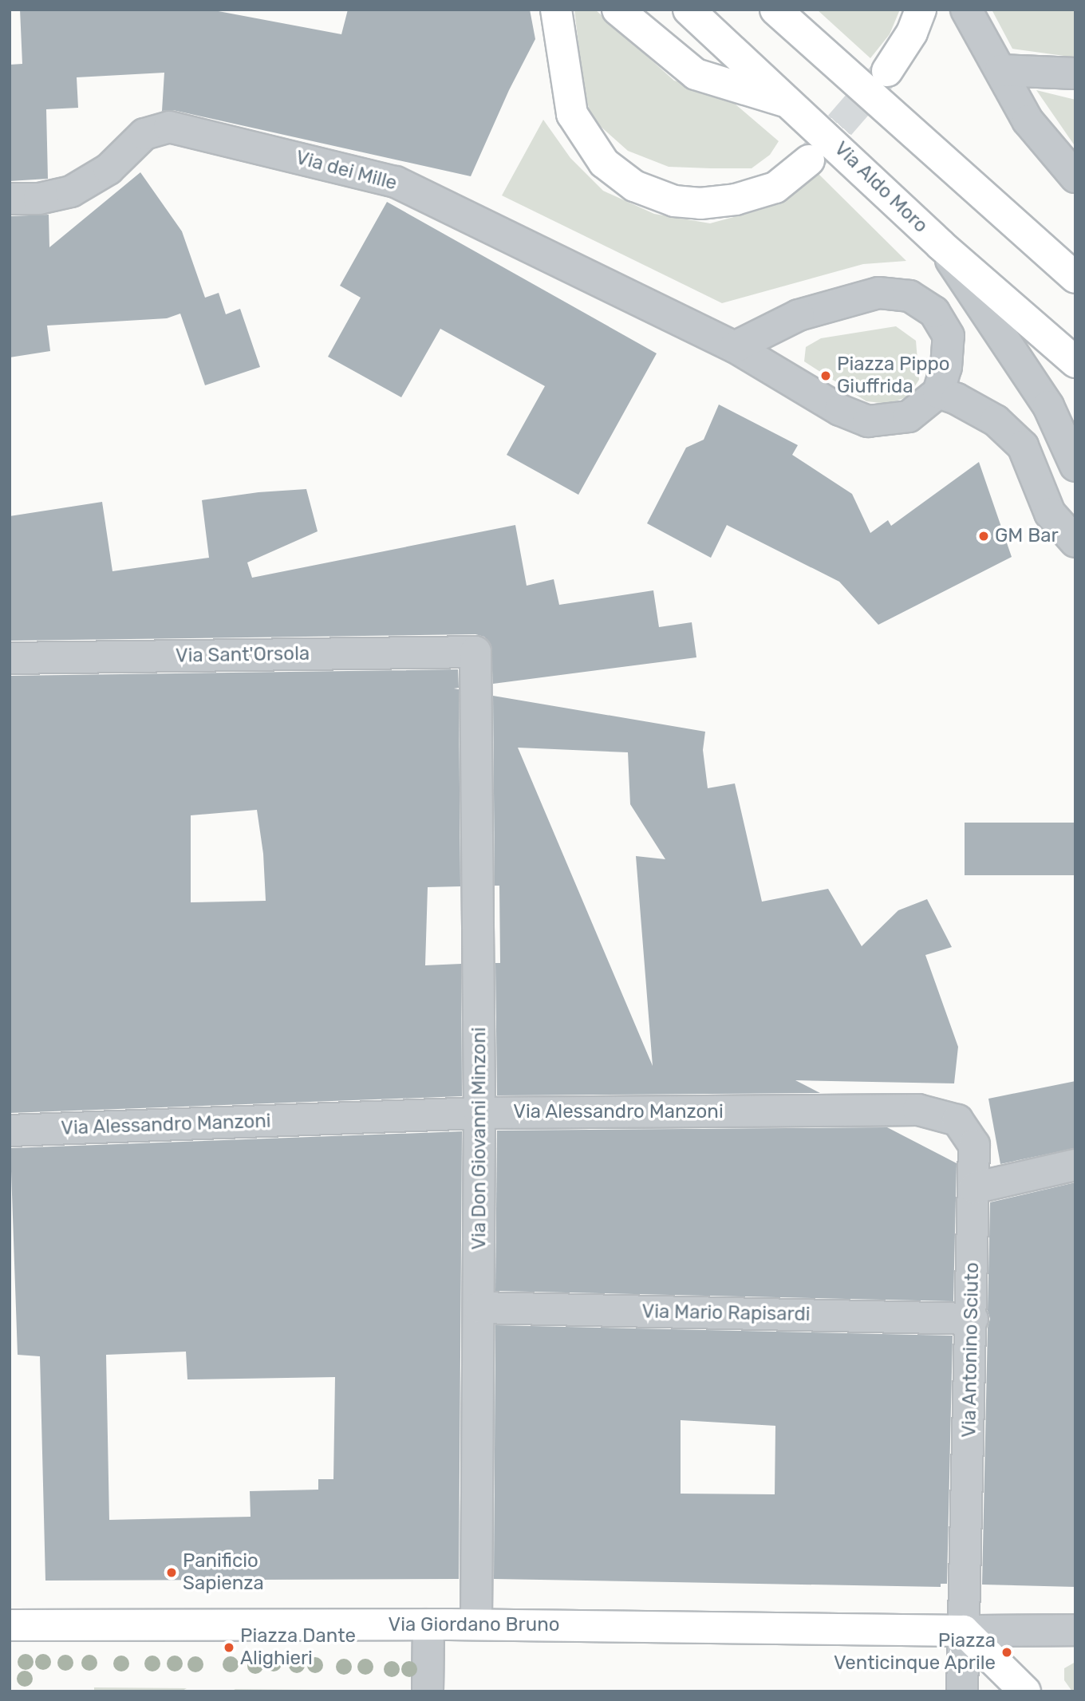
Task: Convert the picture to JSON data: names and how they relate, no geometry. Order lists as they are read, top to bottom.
{
  "streets": {
    "main road": ["Via Aldo Moro", "Via Giordano Bruno"],
    "street": [
      "Via dei Mille",
      "Via Sant'Orsola",
      "Via Alessandro Manzoni",
      "Via Don Giovanni Minzoni",
      "Via Mario Rapisardi",
      "Via Antonino Sciuto"
    ]
  },
  "crossings": [
    ["Via Sant'Orsola", "Via Don Giovanni Minzoni"],
    ["Via Alessandro Manzoni", "Via Don Giovanni Minzoni"],
    ["Via Alessandro Manzoni", "Via Antonino Sciuto"],
    ["Via Don Giovanni Minzoni", "Via Mario Rapisardi"],
    ["Via Don Giovanni Minzoni", "Via Giordano Bruno"],
    ["Via Mario Rapisardi", "Via Antonino Sciuto"],
    ["Via Antonino Sciuto", "Via Giordano Bruno"]
  ],
  "places": [
    "Piazza Pippo Giuffrida",
    "GM Bar",
    "Panificio Sapienza",
    "Piazza Dante Alighieri",
    "Piazza Venticinque Aprile"
  ]
}
